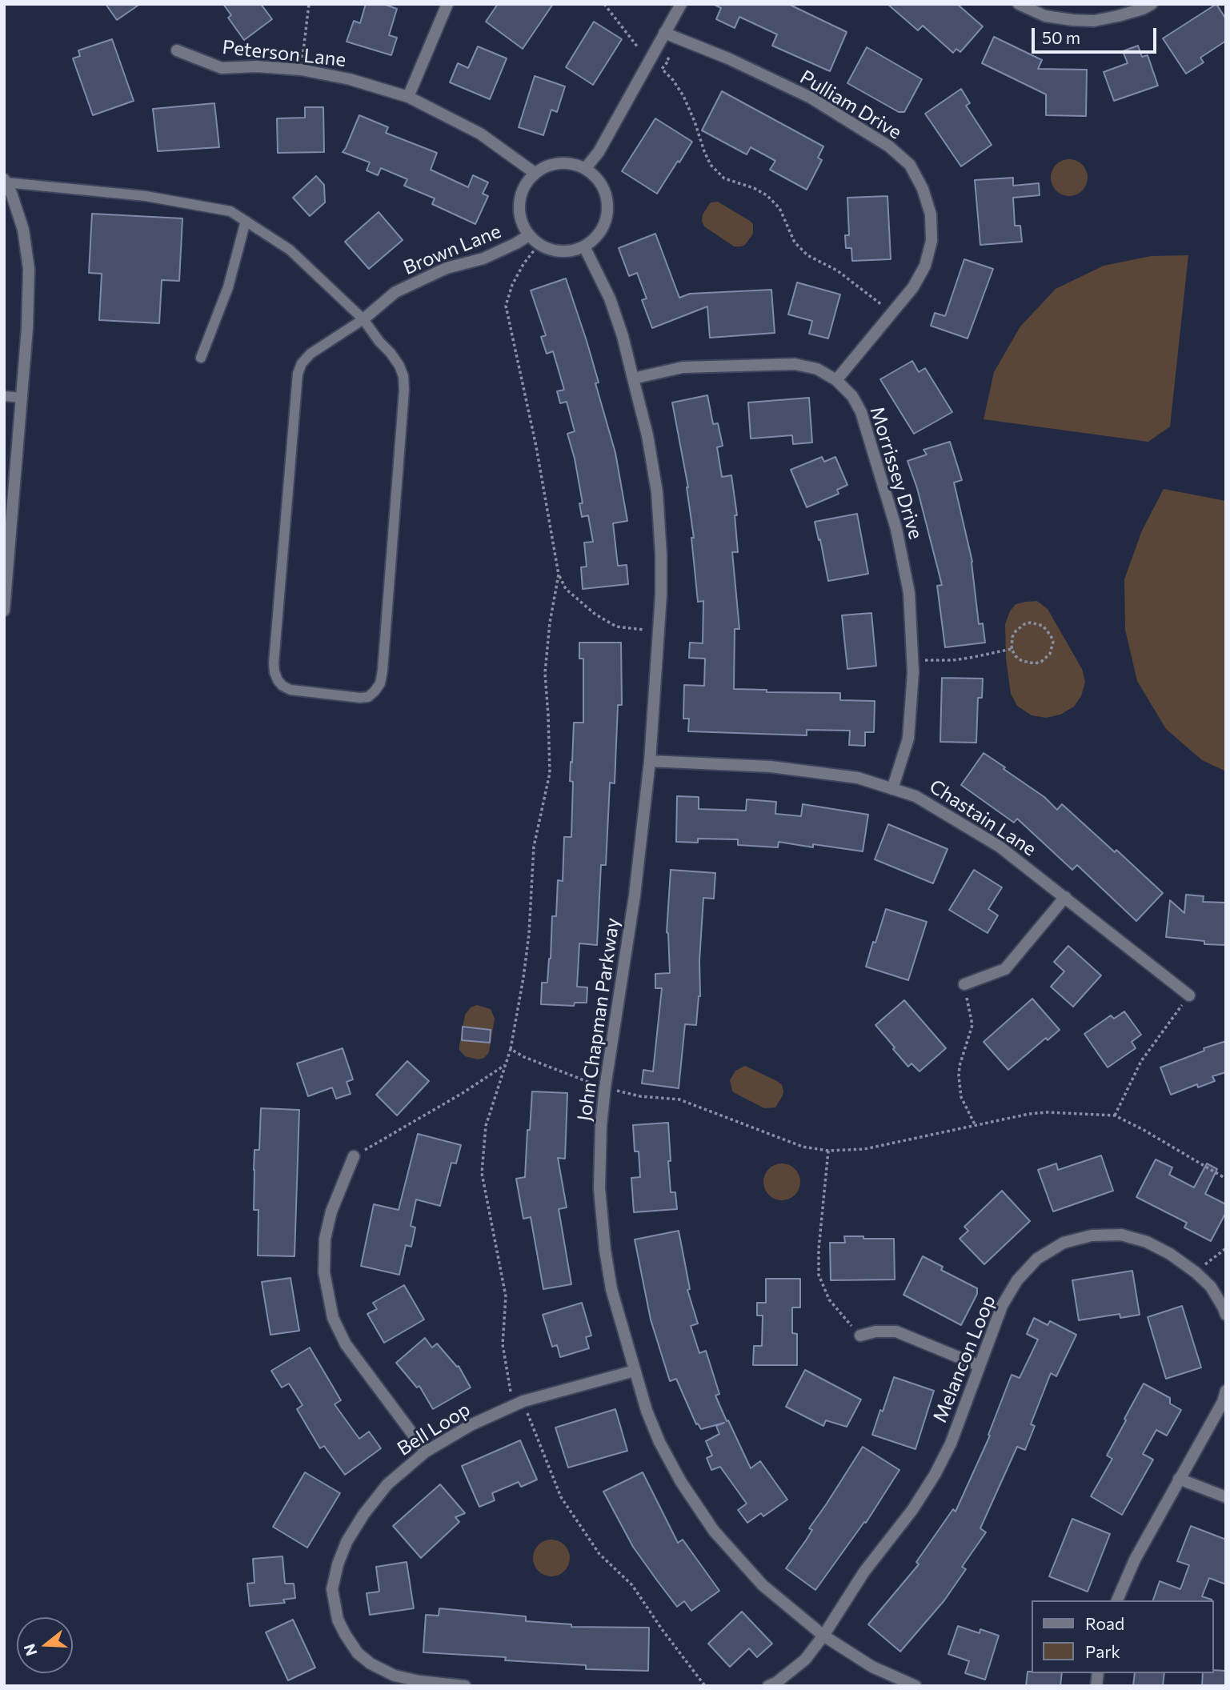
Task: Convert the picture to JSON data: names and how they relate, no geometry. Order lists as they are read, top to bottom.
{
  "streets": {
    "street": [
      "Peterson Lane",
      "Pulliam Drive",
      "Brown Lane",
      "Morrissey Drive",
      "Chastain Lane",
      "John Chapman Parkway",
      "Melancon Loop",
      "Bell Loop"
    ]
  },
  "crossings": [
    ["Peterson Lane", "Brown Lane"],
    ["Peterson Lane", "John Chapman Parkway"],
    ["Pulliam Drive", "Morrissey Drive"],
    ["Brown Lane", "John Chapman Parkway"],
    ["Morrissey Drive", "Chastain Lane"],
    ["Morrissey Drive", "John Chapman Parkway"],
    ["Chastain Lane", "John Chapman Parkway"],
    ["John Chapman Parkway", "Melancon Loop"],
    ["John Chapman Parkway", "Bell Loop"]
  ],
  "legend": ["Road", "Park"],
  "scale_bar": "50 m",
  "north": "left"
}
